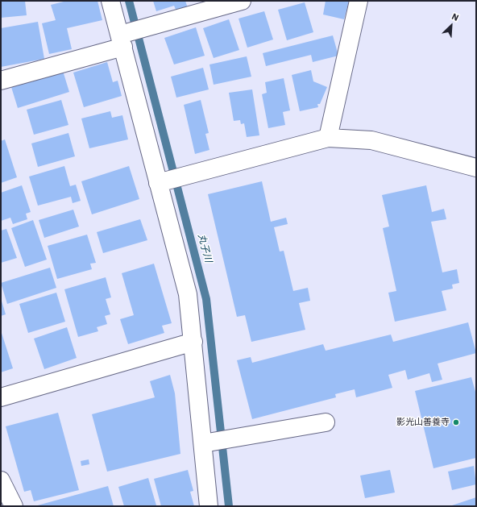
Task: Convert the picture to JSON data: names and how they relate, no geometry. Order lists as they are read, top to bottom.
{
  "water": ["丸子川"],
  "places": ["影光山善養寺"],
  "north": "top right"
}
